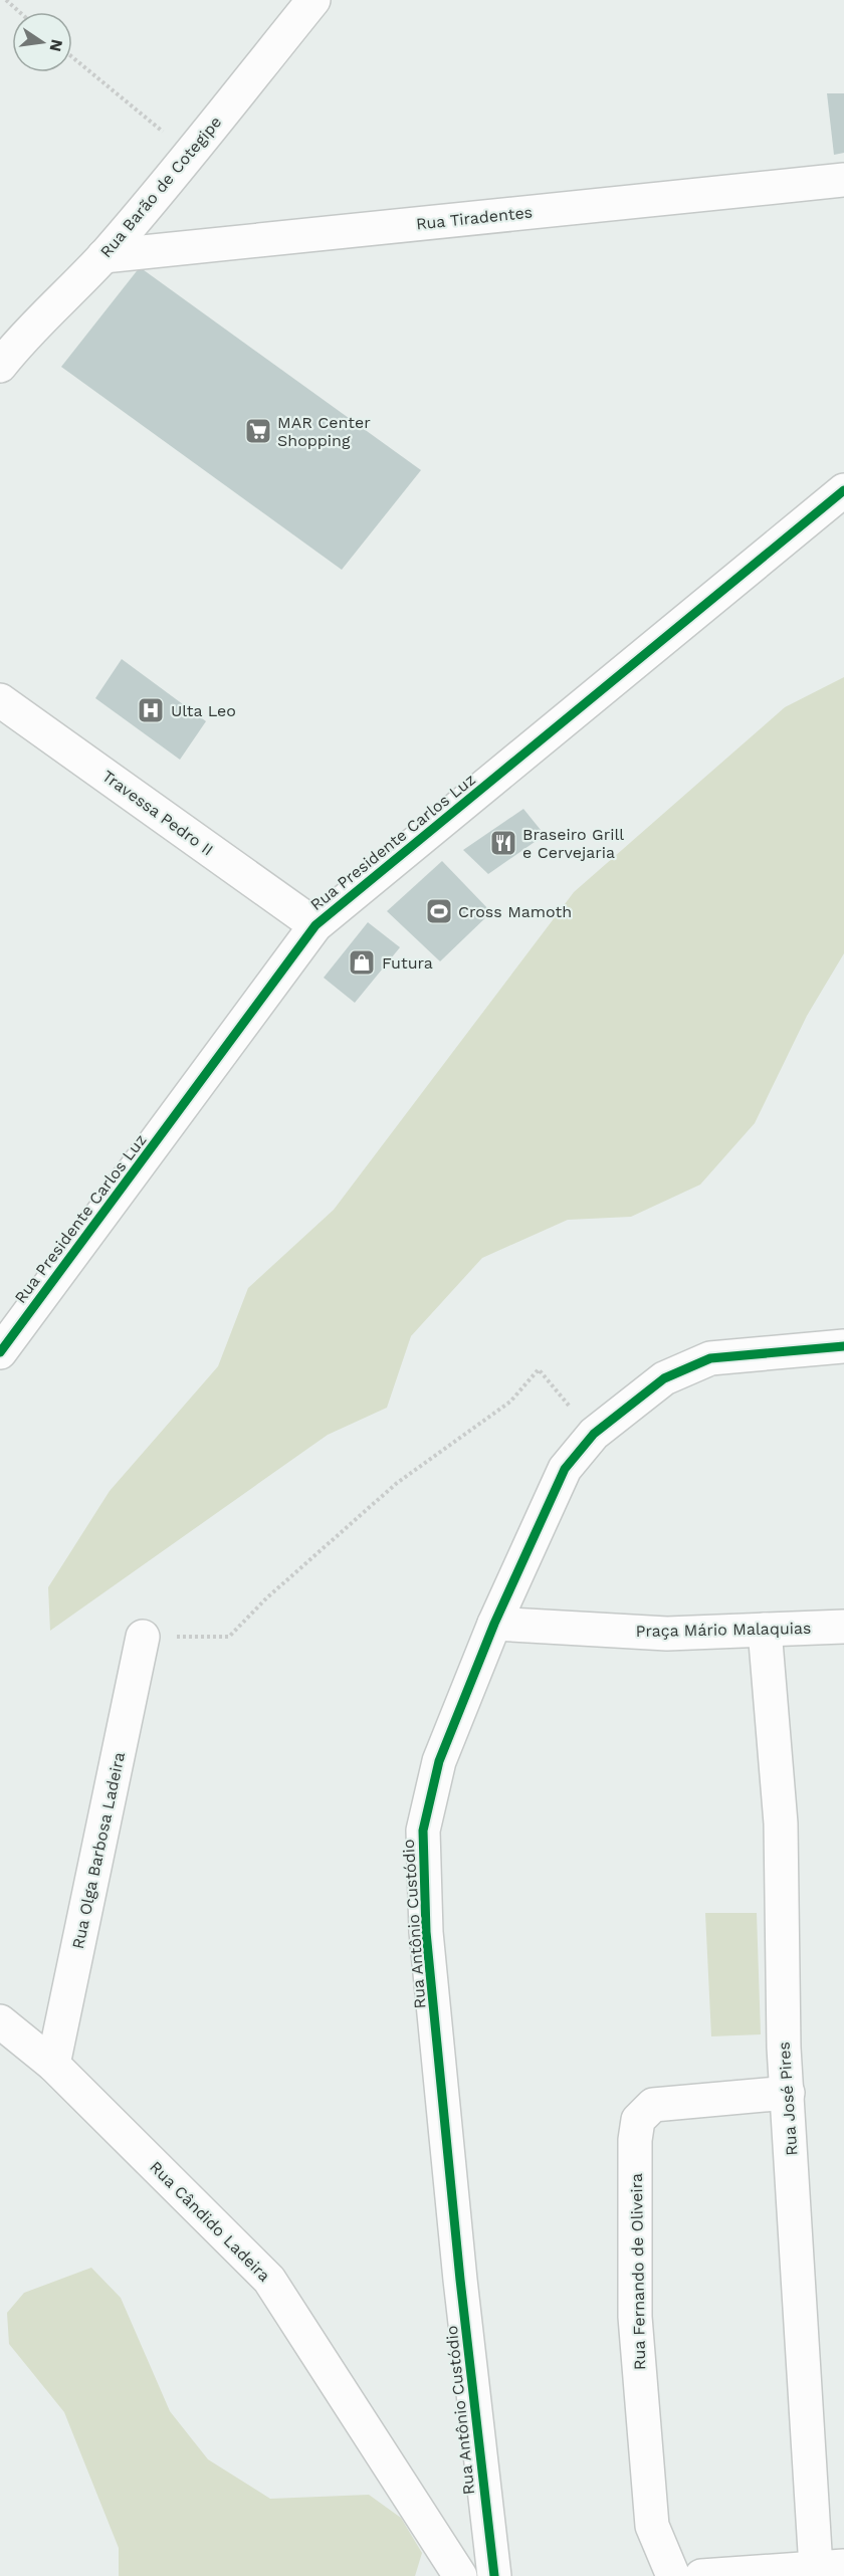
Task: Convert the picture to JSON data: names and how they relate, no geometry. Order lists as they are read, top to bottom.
{
  "streets": {
    "street": [
      "Rua Barão de Cotegipe",
      "Rua Tiradentes",
      "Travessa Pedro II",
      "Rua Presidente Carlos Luz",
      "Praça Mário Malaquias",
      "Rua Olga Barbosa Ladeira",
      "Rua Antônio Custódio",
      "Rua José Pires",
      "Rua Cândido Ladeira",
      "Rua Fernando de Oliveira"
    ]
  },
  "crossings": [
    ["Rua Barão de Cotegipe", "Rua Tiradentes"],
    ["Travessa Pedro II", "Rua Presidente Carlos Luz"],
    ["Praça Mário Malaquias", "Rua Antônio Custódio"],
    ["Praça Mário Malaquias", "Rua José Pires"],
    ["Rua Olga Barbosa Ladeira", "Rua Cândido Ladeira"],
    ["Rua José Pires", "Rua Fernando de Oliveira"]
  ],
  "places": {
    "supermarket": ["MAR Center Shopping"],
    "hospital": ["Ulta Leo"],
    "restaurant": ["Braseiro Grill e Cervejaria"],
    "sports": ["Cross Mamoth"],
    "shop": ["Futura"]
  },
  "north": "right"
}
